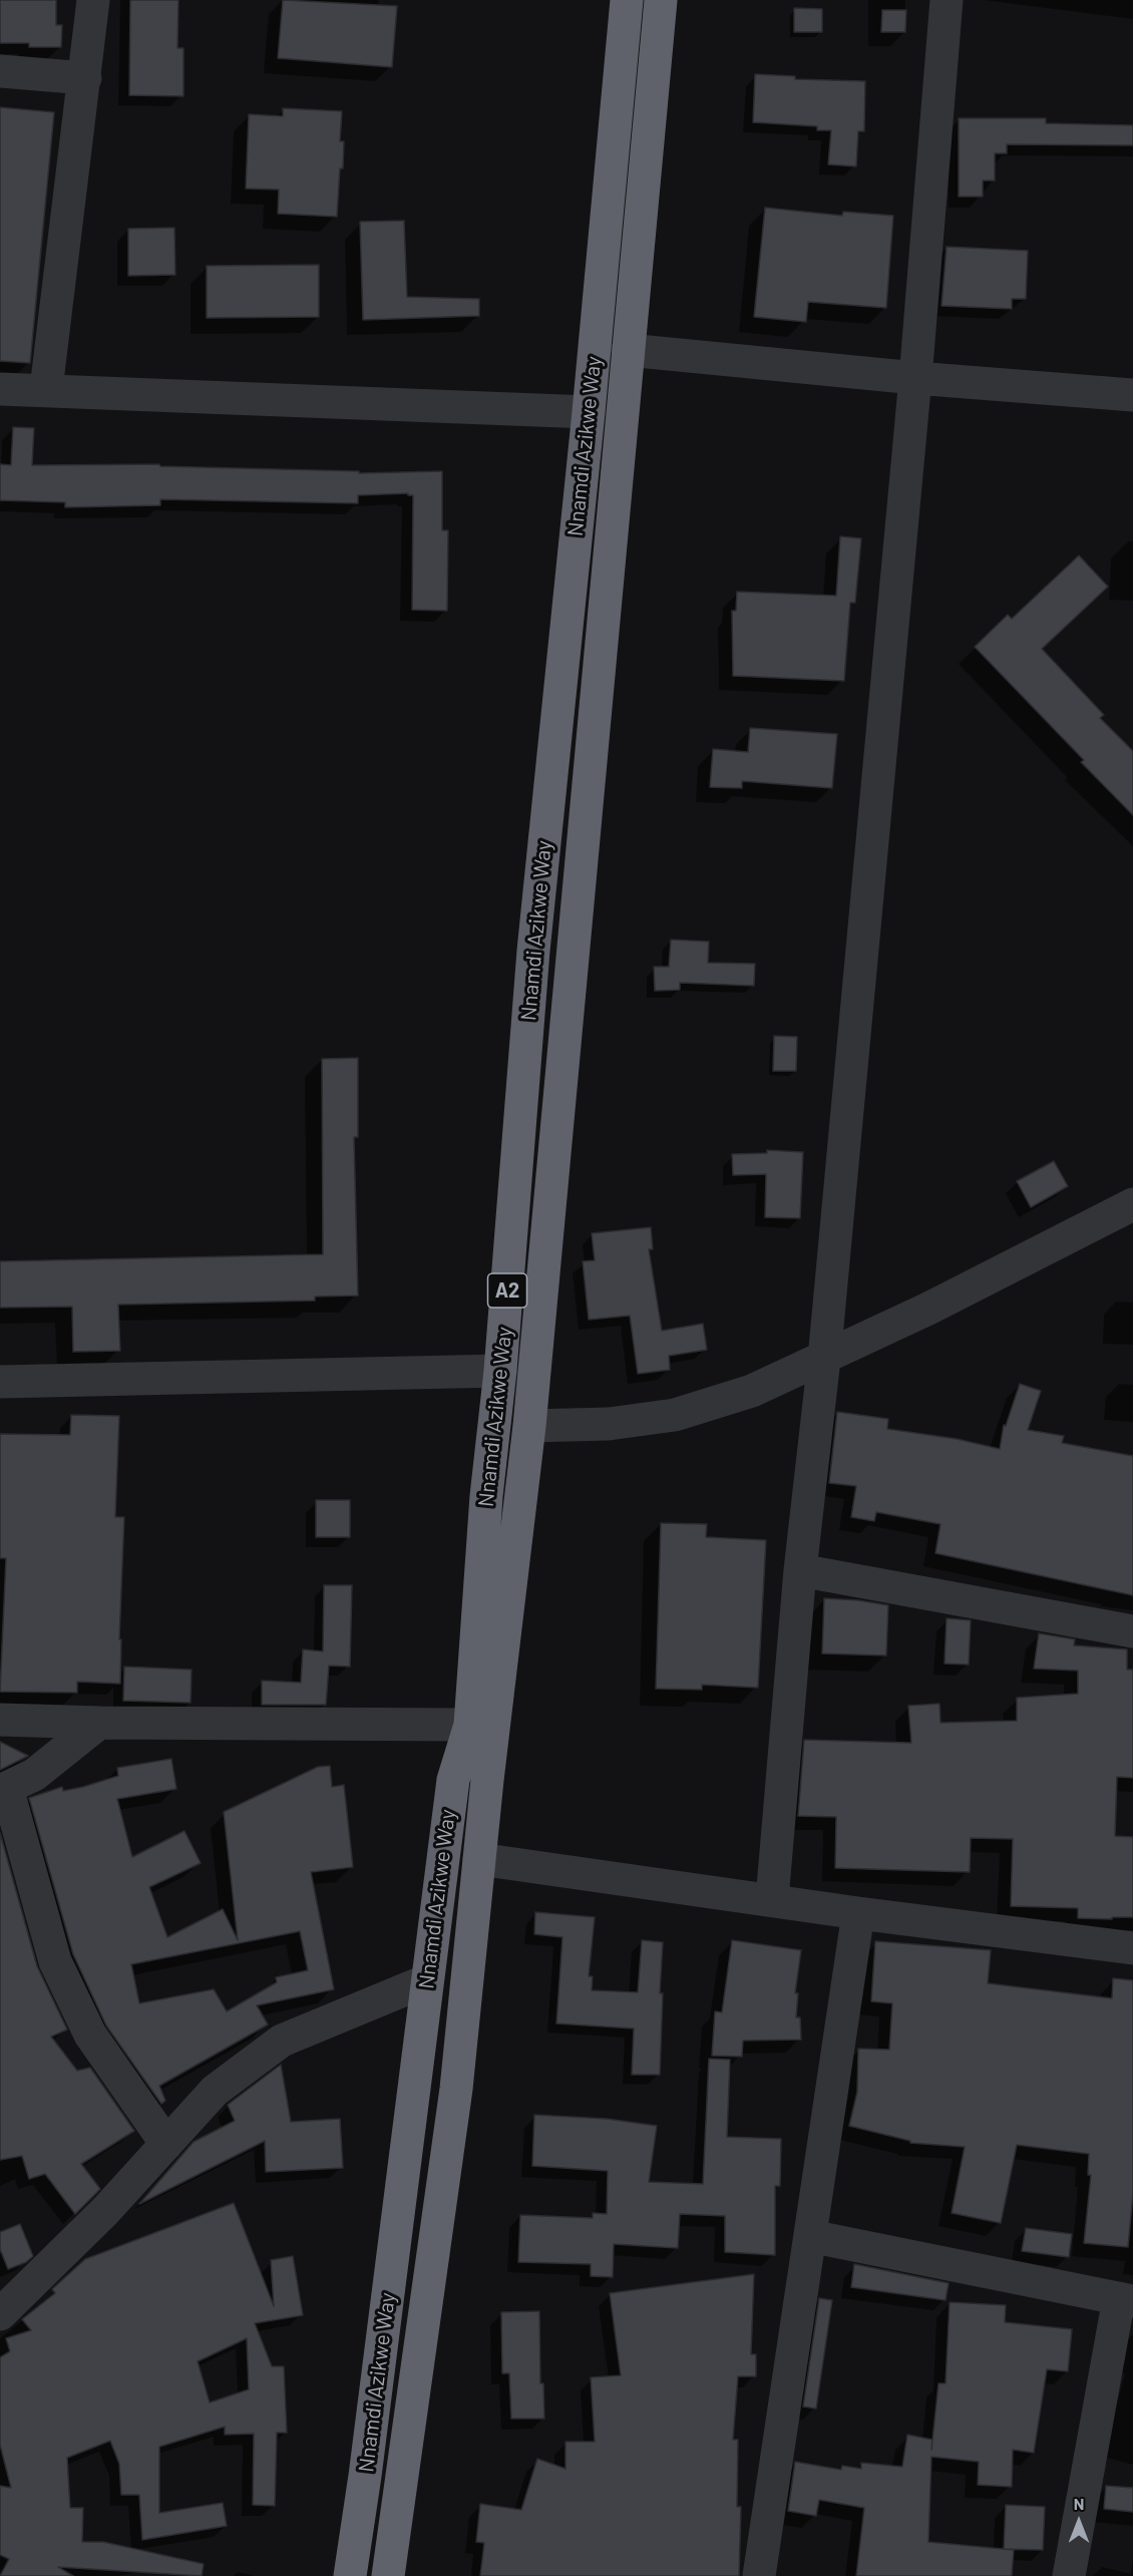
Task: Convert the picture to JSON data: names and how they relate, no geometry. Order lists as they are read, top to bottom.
{
  "streets": {
    "highway": ["Nnamdi Azikwe Way", "A2"]
  },
  "north": "top"
}
